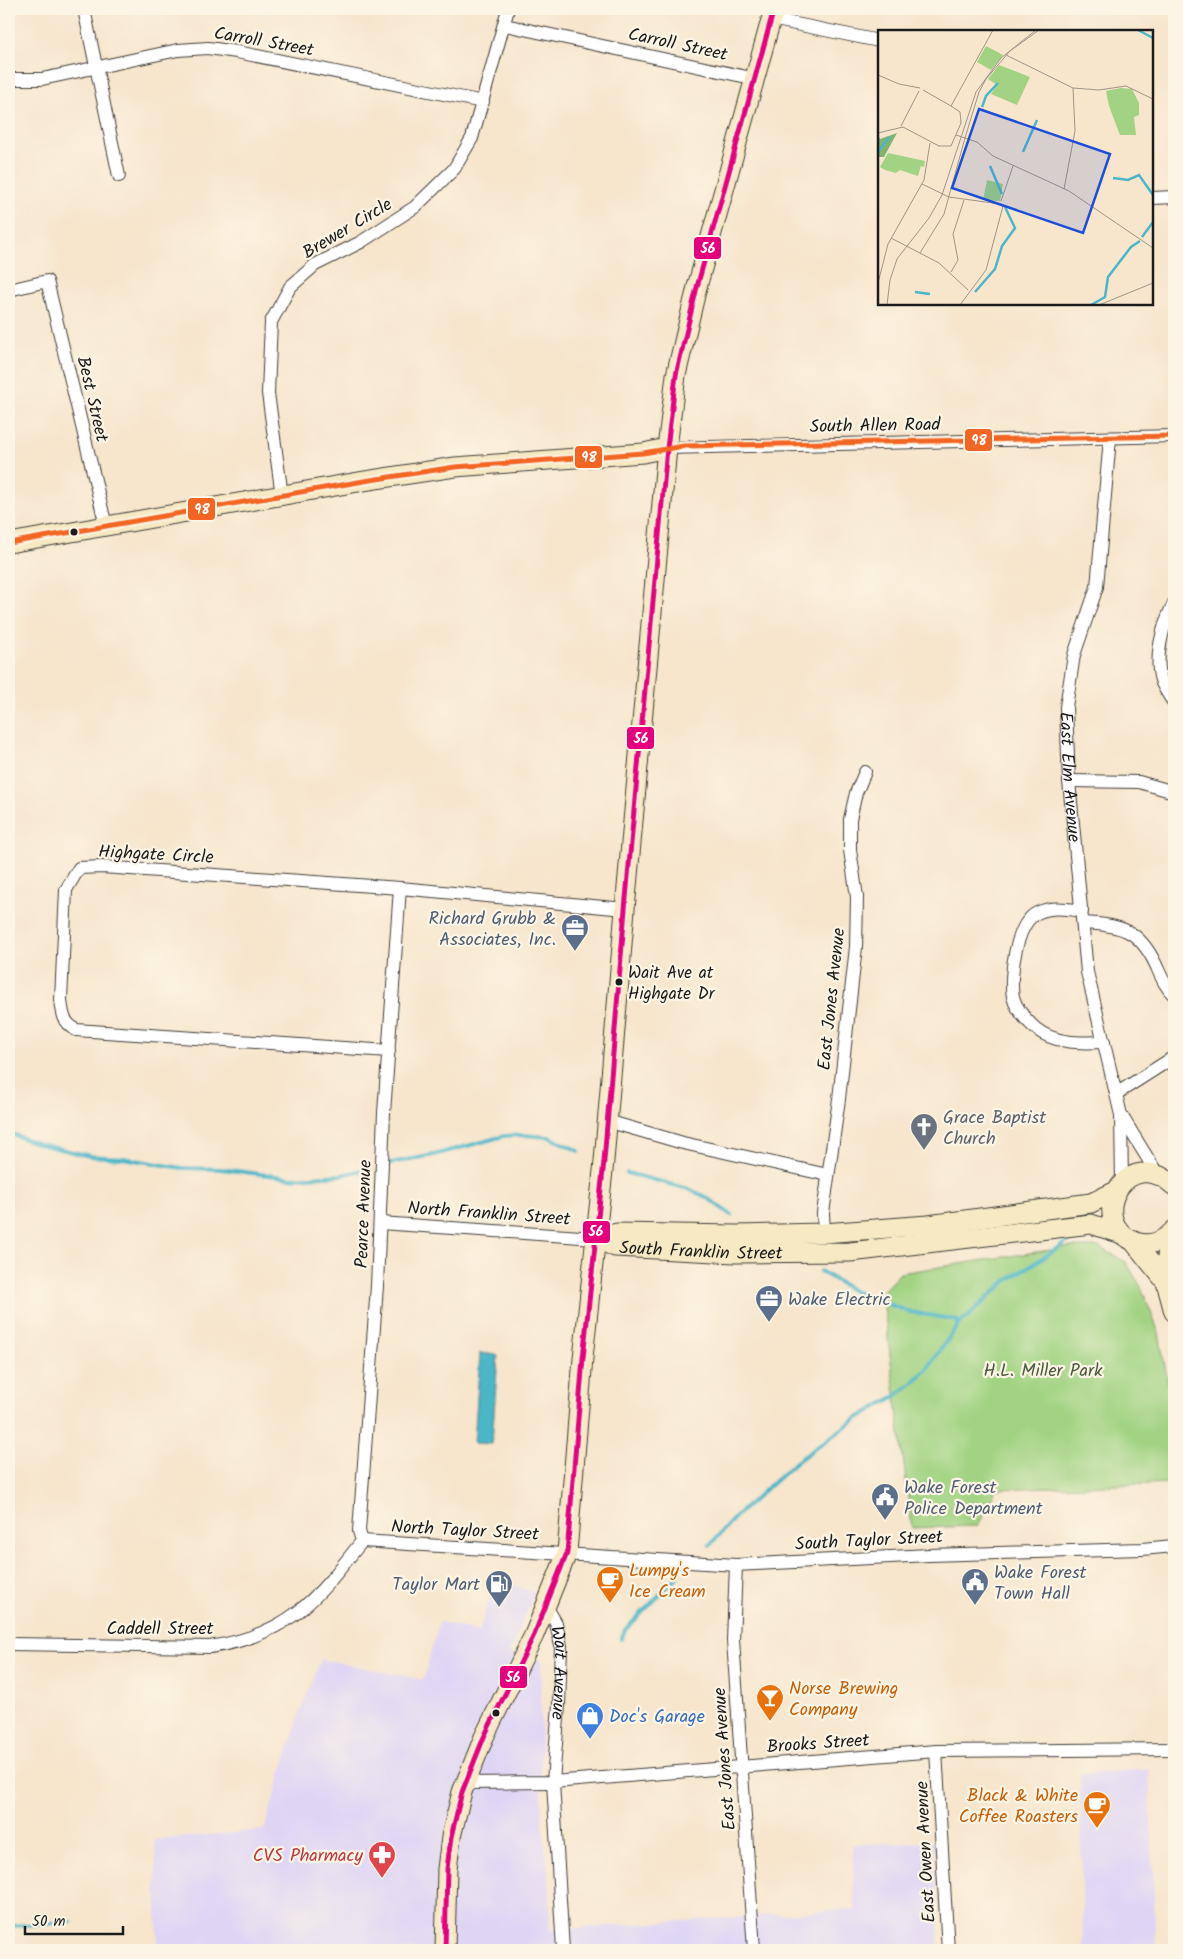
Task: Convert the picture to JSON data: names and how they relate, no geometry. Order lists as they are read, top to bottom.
{
  "streets": {
    "street": [
      "Carroll Street",
      "Brewer Circle",
      "Best Street",
      "South Allen Road",
      "East Elm Avenue",
      "Highgate Circle",
      "East Jones Avenue",
      "North Franklin Street",
      "Pearce Avenue",
      "South Franklin Street",
      "North Taylor Street",
      "South Taylor Street",
      "Caddell Street",
      "Wait Avenue",
      "Brooks Street",
      "East Owen Avenue"
    ]
  },
  "crossings": [
    ["Carroll Street", "Brewer Circle"],
    ["Carroll Street", "Wait Avenue"],
    ["South Allen Road", "East Elm Avenue"],
    ["South Allen Road", "Wait Avenue"],
    ["East Elm Avenue", "South Franklin Street"],
    ["Highgate Circle", "Pearce Avenue"],
    ["Highgate Circle", "Wait Avenue"],
    ["East Jones Avenue", "South Franklin Street"],
    ["East Jones Avenue", "South Taylor Street"],
    ["East Jones Avenue", "Brooks Street"],
    ["North Franklin Street", "Pearce Avenue"],
    ["North Franklin Street", "South Franklin Street"],
    ["North Franklin Street", "Wait Avenue"],
    ["Pearce Avenue", "North Taylor Street"],
    ["Pearce Avenue", "Caddell Street"],
    ["South Franklin Street", "Wait Avenue"],
    ["North Taylor Street", "South Taylor Street"],
    ["North Taylor Street", "Caddell Street"],
    ["North Taylor Street", "Wait Avenue"],
    ["South Taylor Street", "Wait Avenue"],
    ["Wait Avenue", "Brooks Street"],
    ["Brooks Street", "East Owen Avenue"]
  ],
  "parks": ["H.L. Miller Park"],
  "places": {
    "office": ["Richard Grubb & Associates, Inc.", "Wake Electric"],
    "other": ["Wait Ave at Highgate Dr"],
    "church": ["Grace Baptist Church"],
    "public building": ["Wake Forest Police Department", "Wake Forest Town Hall"],
    "cafe": ["Lumpy's Ice Cream", "Black & White Coffee Roasters"],
    "fuel station": ["Taylor Mart"],
    "bar": ["Norse Brewing Company"],
    "shop": ["Doc's Garage"],
    "pharmacy": ["CVS Pharmacy"]
  },
  "lines": ["transit line 56", "transit line 98"],
  "scale_bar": "50 m"
}
